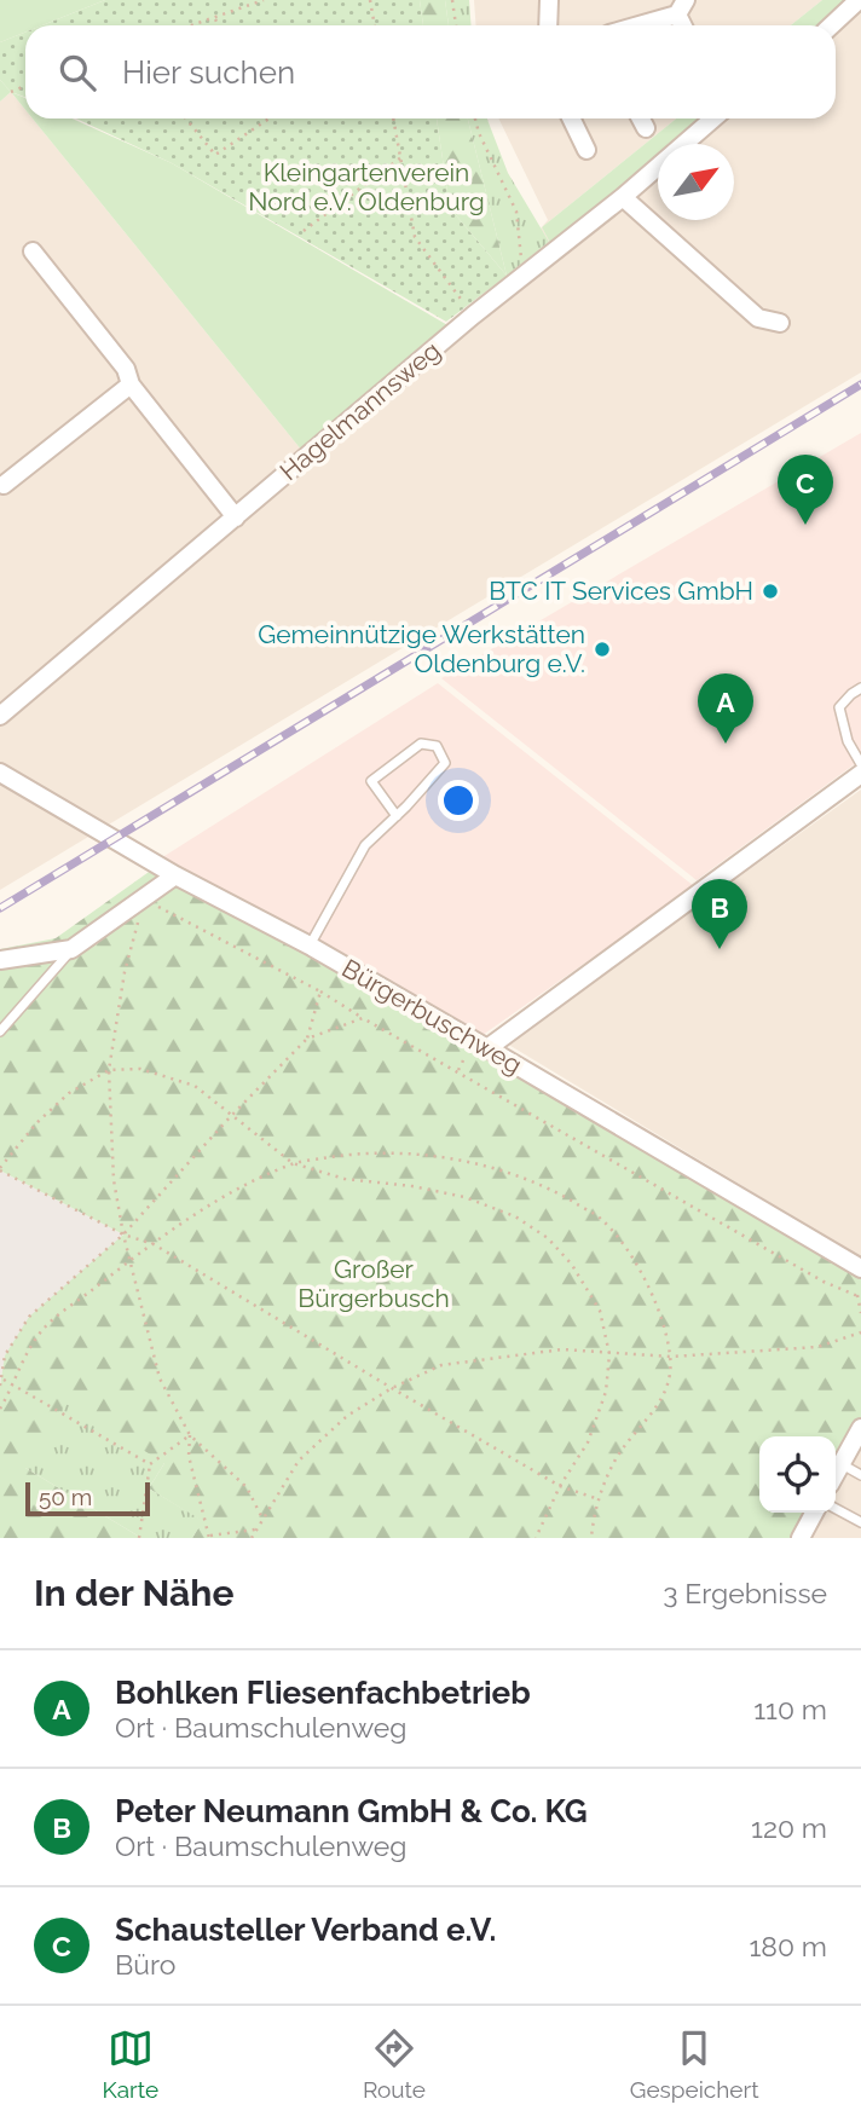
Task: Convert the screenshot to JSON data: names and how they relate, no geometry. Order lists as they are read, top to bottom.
{
  "streets": {
    "street": ["Hagelmannsweg", "Bürgerbuschweg"]
  },
  "parks": ["Kleingartenverein Nord e.V. Oldenburg", "Großer Bürgerbusch"],
  "places": ["BTC IT Services GmbH", "Gemeinnützige Werkstätten Oldenburg e.V."],
  "scale_bar": "50 m",
  "north": "top right",
  "page": {
    "search": "Hier suchen",
    "pins": ["C", "A", "B"],
    "scale": "50 m",
    "heading": ["In der Nähe", "3 Ergebnisse"],
    "list": [
      {
        "mark": "A",
        "name": "Bohlken Fliesenfachbetrieb",
        "note": "Ort · Baumschulenweg",
        "value": "110 m"
      },
      {
        "mark": "B",
        "name": "Peter Neumann GmbH & Co. KG",
        "note": "Ort · Baumschulenweg",
        "value": "120 m"
      },
      {
        "mark": "C",
        "name": "Schausteller Verband e.V.",
        "note": "Büro",
        "value": "180 m"
      }
    ],
    "nav": ["Karte", "Route", "Gespeichert"]
  }
}
